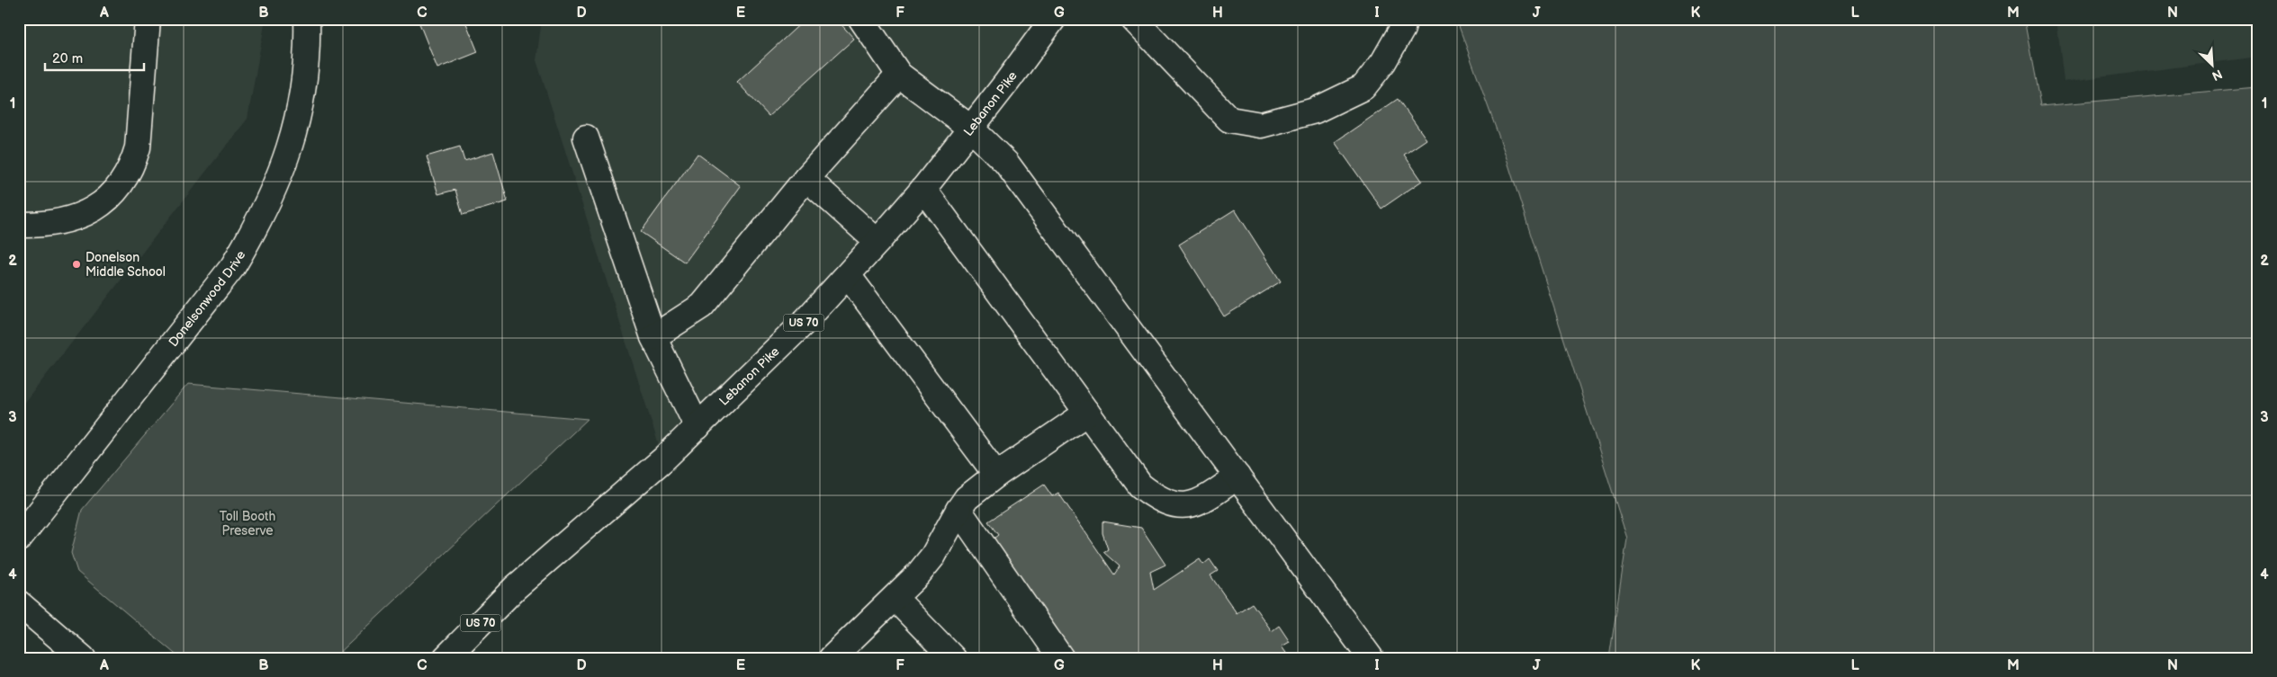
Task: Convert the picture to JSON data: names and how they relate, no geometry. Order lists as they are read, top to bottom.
{
  "streets": {
    "main road": ["Lebanon Pike", "Donelsonwood Drive", "US 70"]
  },
  "parks": ["Toll Booth Preserve"],
  "places": ["Donelson Middle School"],
  "scale_bar": "20 m",
  "north": "bottom right",
  "grid": {
    "columns": [
      "A",
      "B",
      "C",
      "D",
      "E",
      "F",
      "G",
      "H",
      "I",
      "J",
      "K",
      "L",
      "M",
      "N"
    ],
    "rows": [
      "1",
      "2",
      "3",
      "4"
    ]
  }
}
